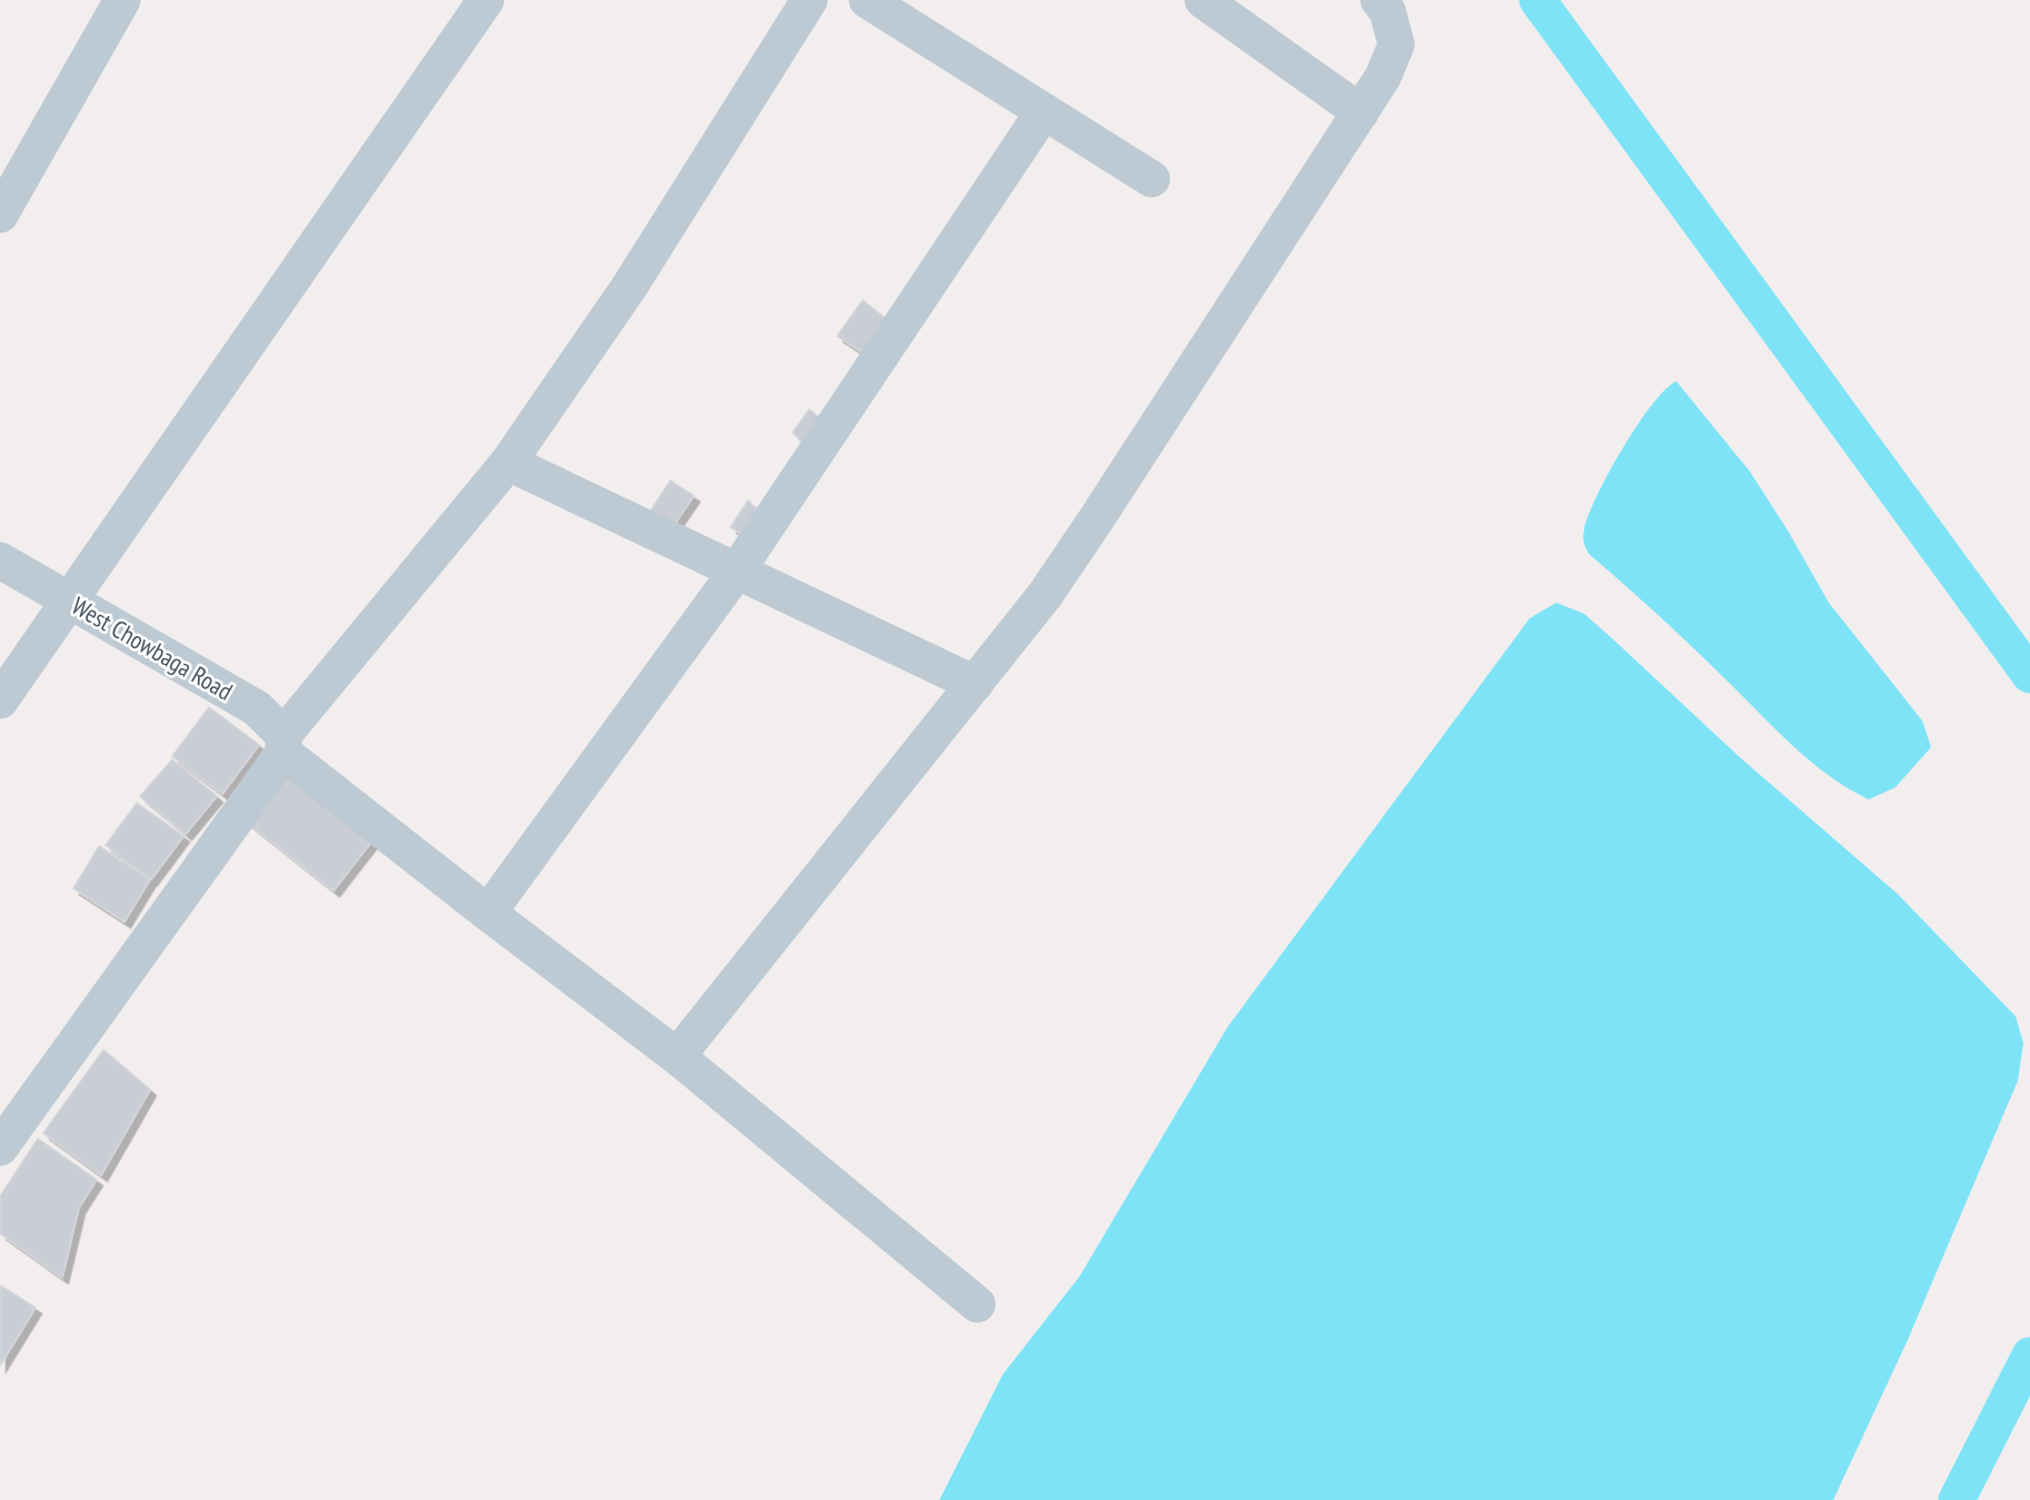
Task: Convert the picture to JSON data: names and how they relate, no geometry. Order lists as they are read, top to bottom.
{
  "streets": {
    "street": ["West Chowbaga Road"]
  }
}
